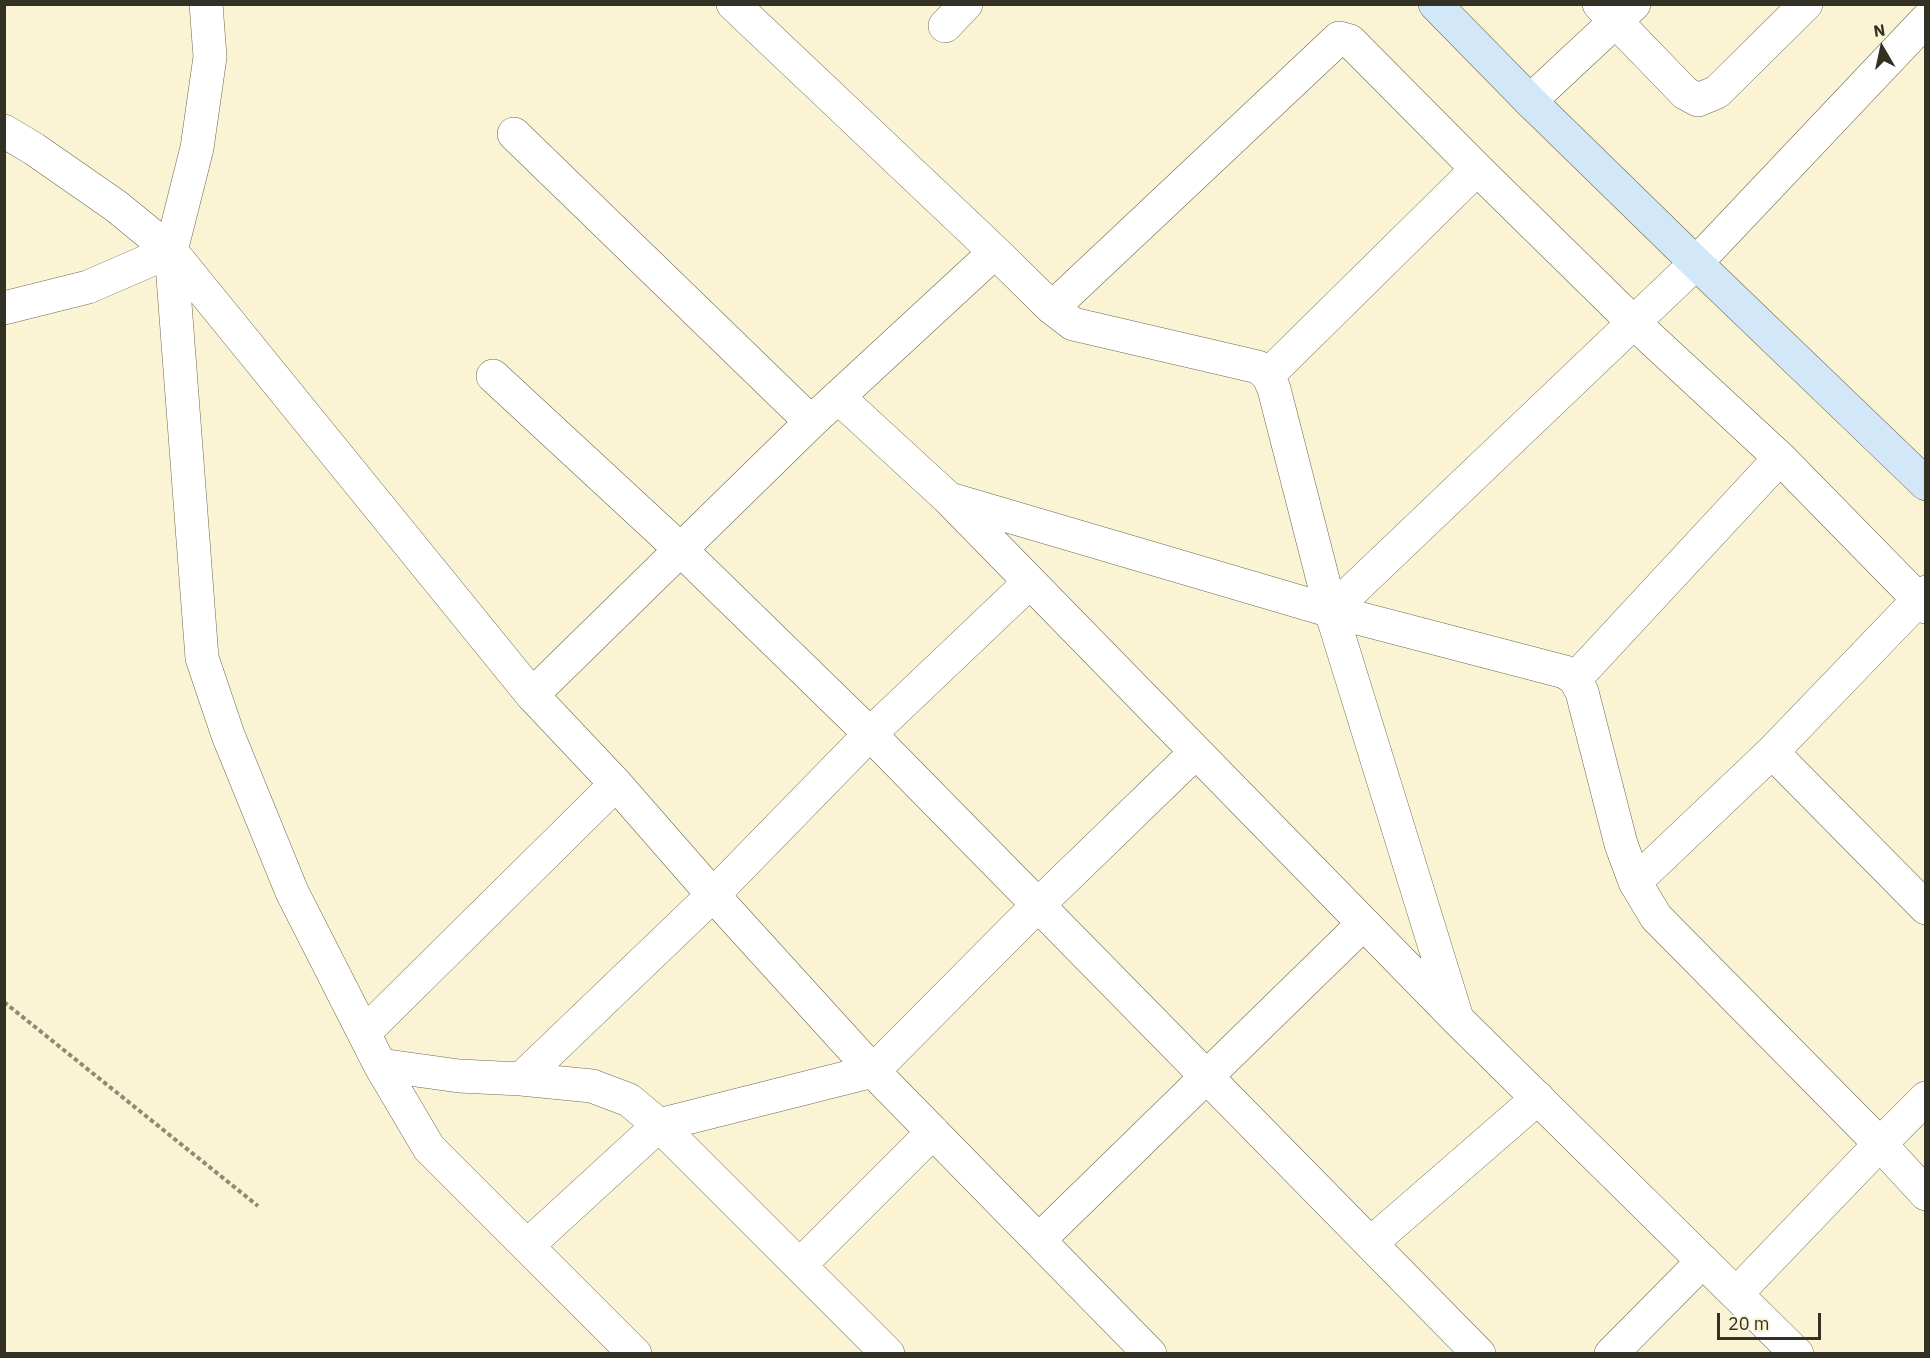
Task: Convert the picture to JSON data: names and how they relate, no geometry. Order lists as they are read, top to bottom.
{
  "scale_bar": "20 m",
  "north": "top"
}
